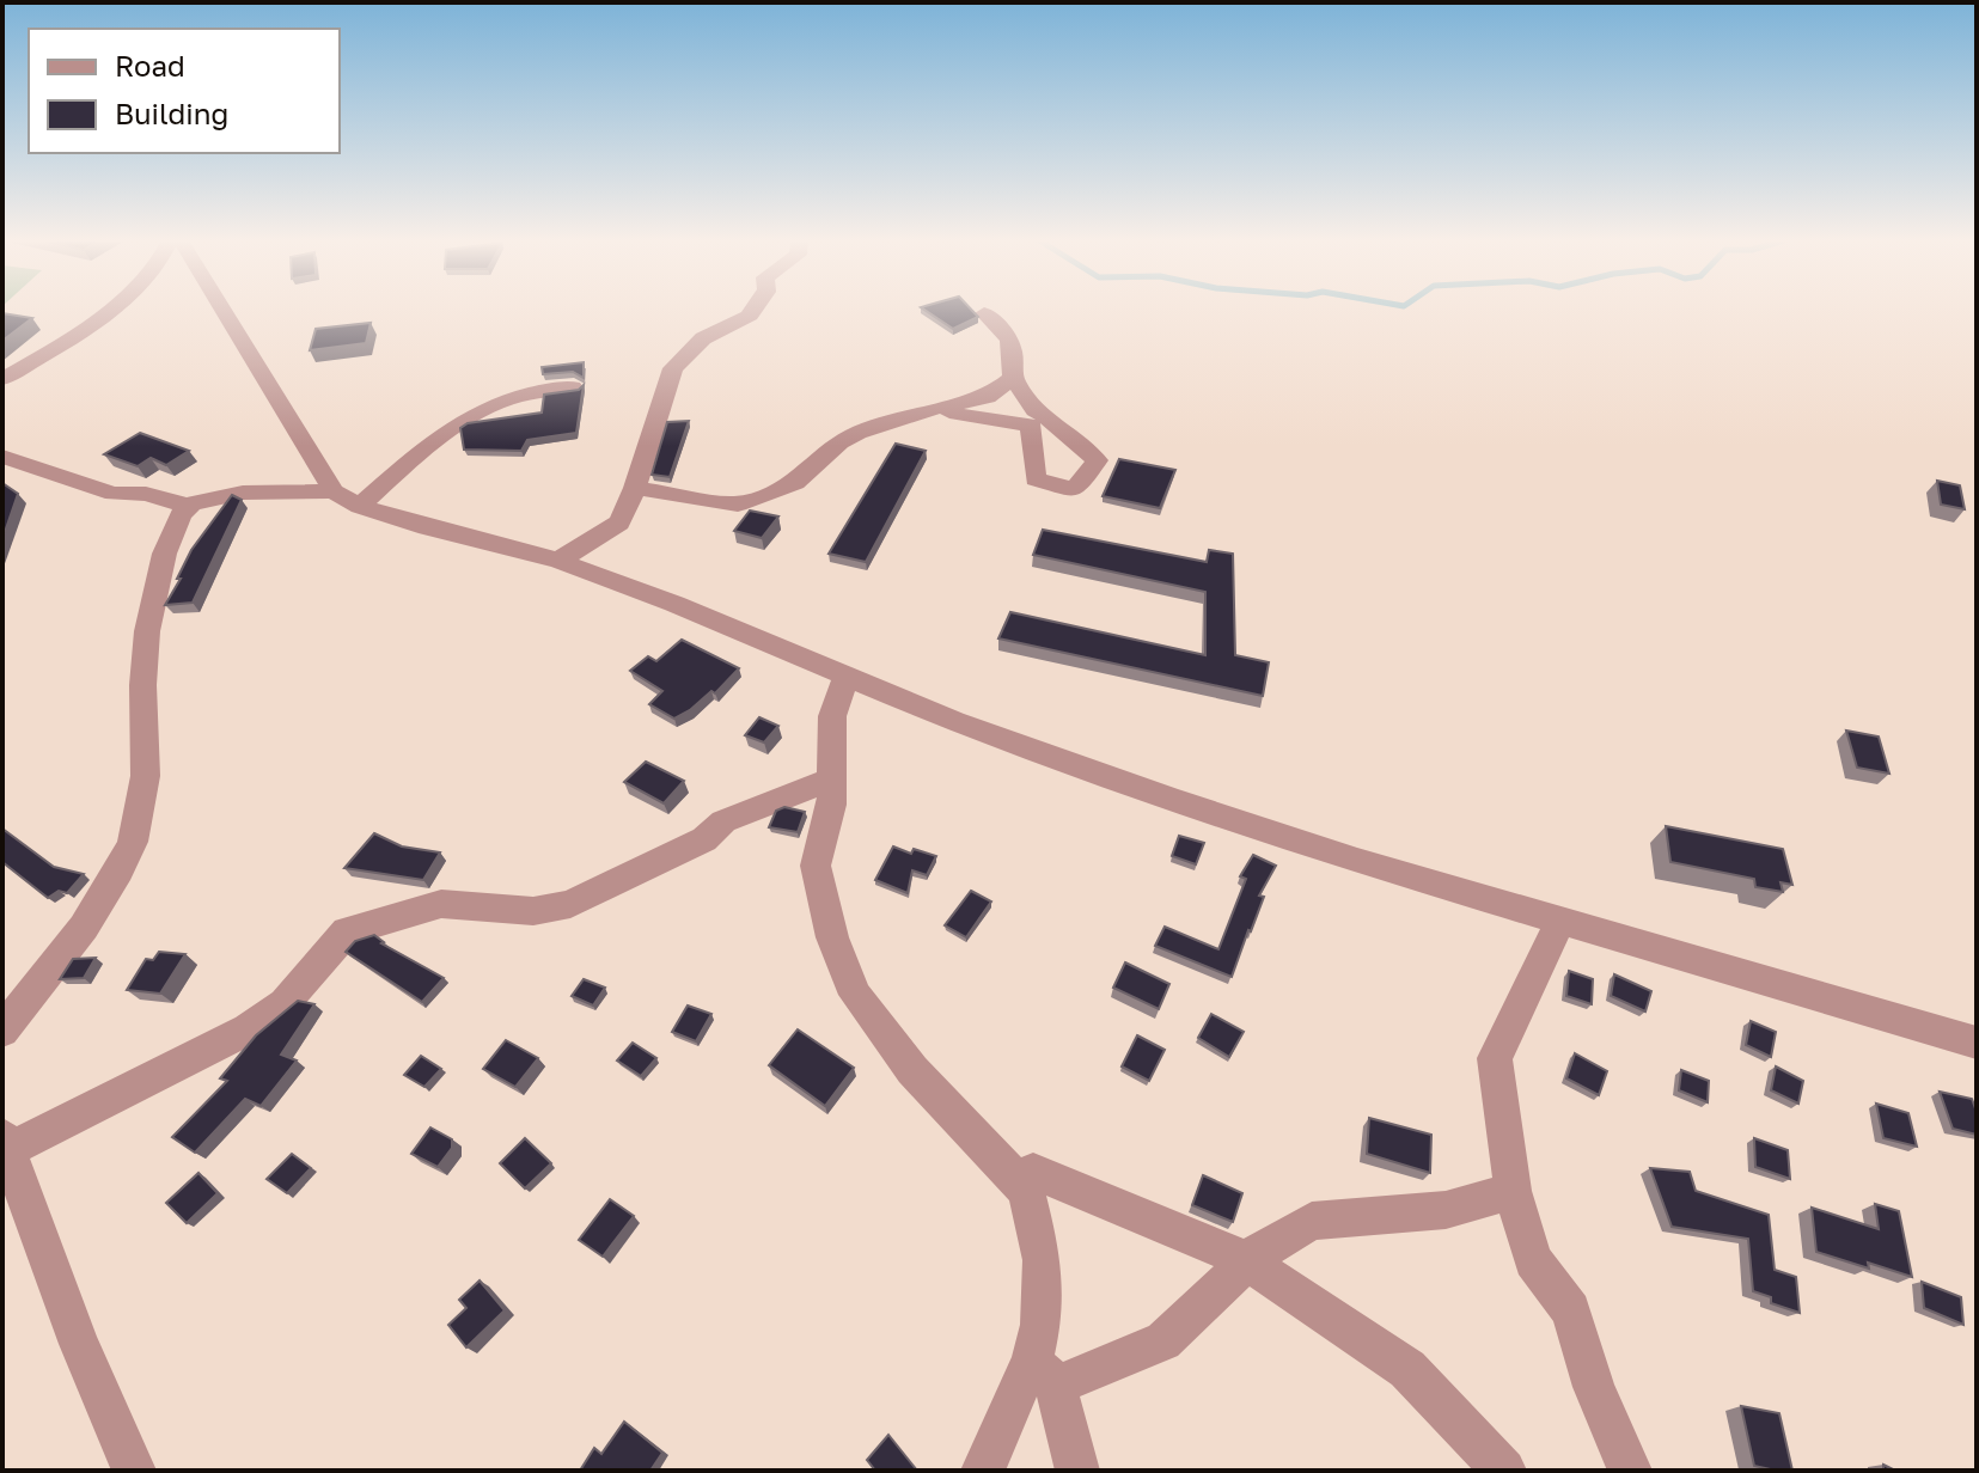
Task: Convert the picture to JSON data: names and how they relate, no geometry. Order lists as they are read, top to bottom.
{
  "legend": ["Road", "Building"]
}
